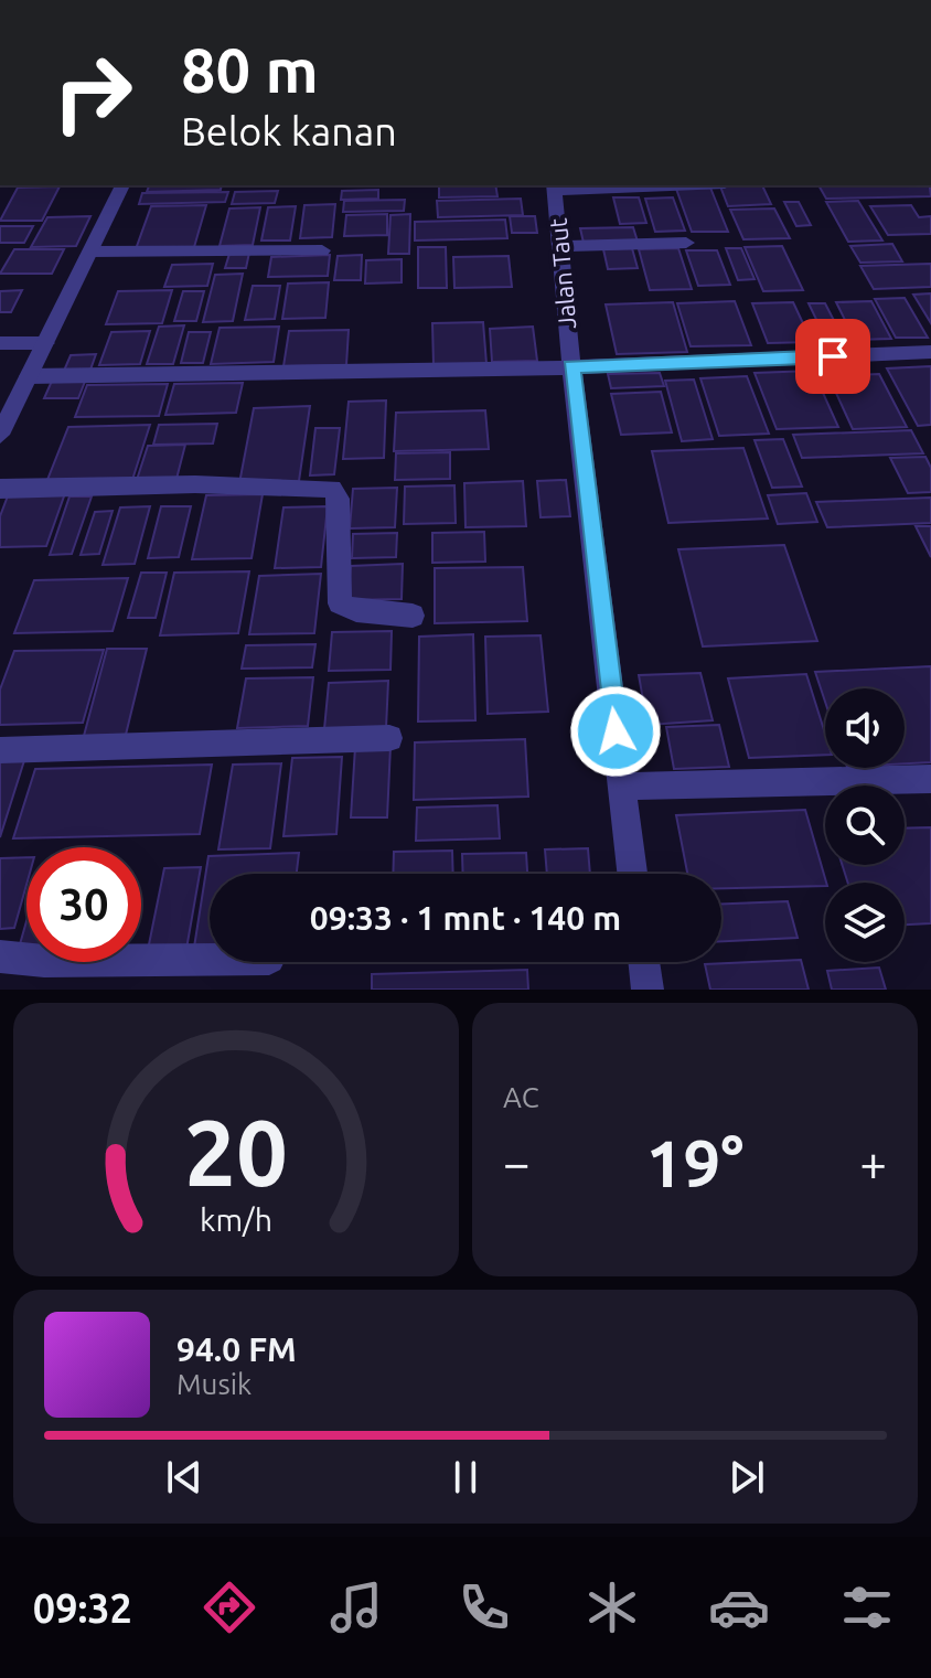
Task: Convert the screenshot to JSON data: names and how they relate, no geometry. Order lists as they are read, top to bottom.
{
  "streets": {
    "street": ["Jalan Taut"]
  },
  "page": {
    "turn": ["80 m", "Belok kanan"],
    "limit": "30",
    "trip": "09:33 · 1 mnt · 140 m",
    "tile": "AC",
    "heat": ["−", "19°", "+"],
    "song": ["94.0 FM", "Musik"],
    "tabs": "09:32",
    "gauge": ["20", "km/h"]
  }
}
